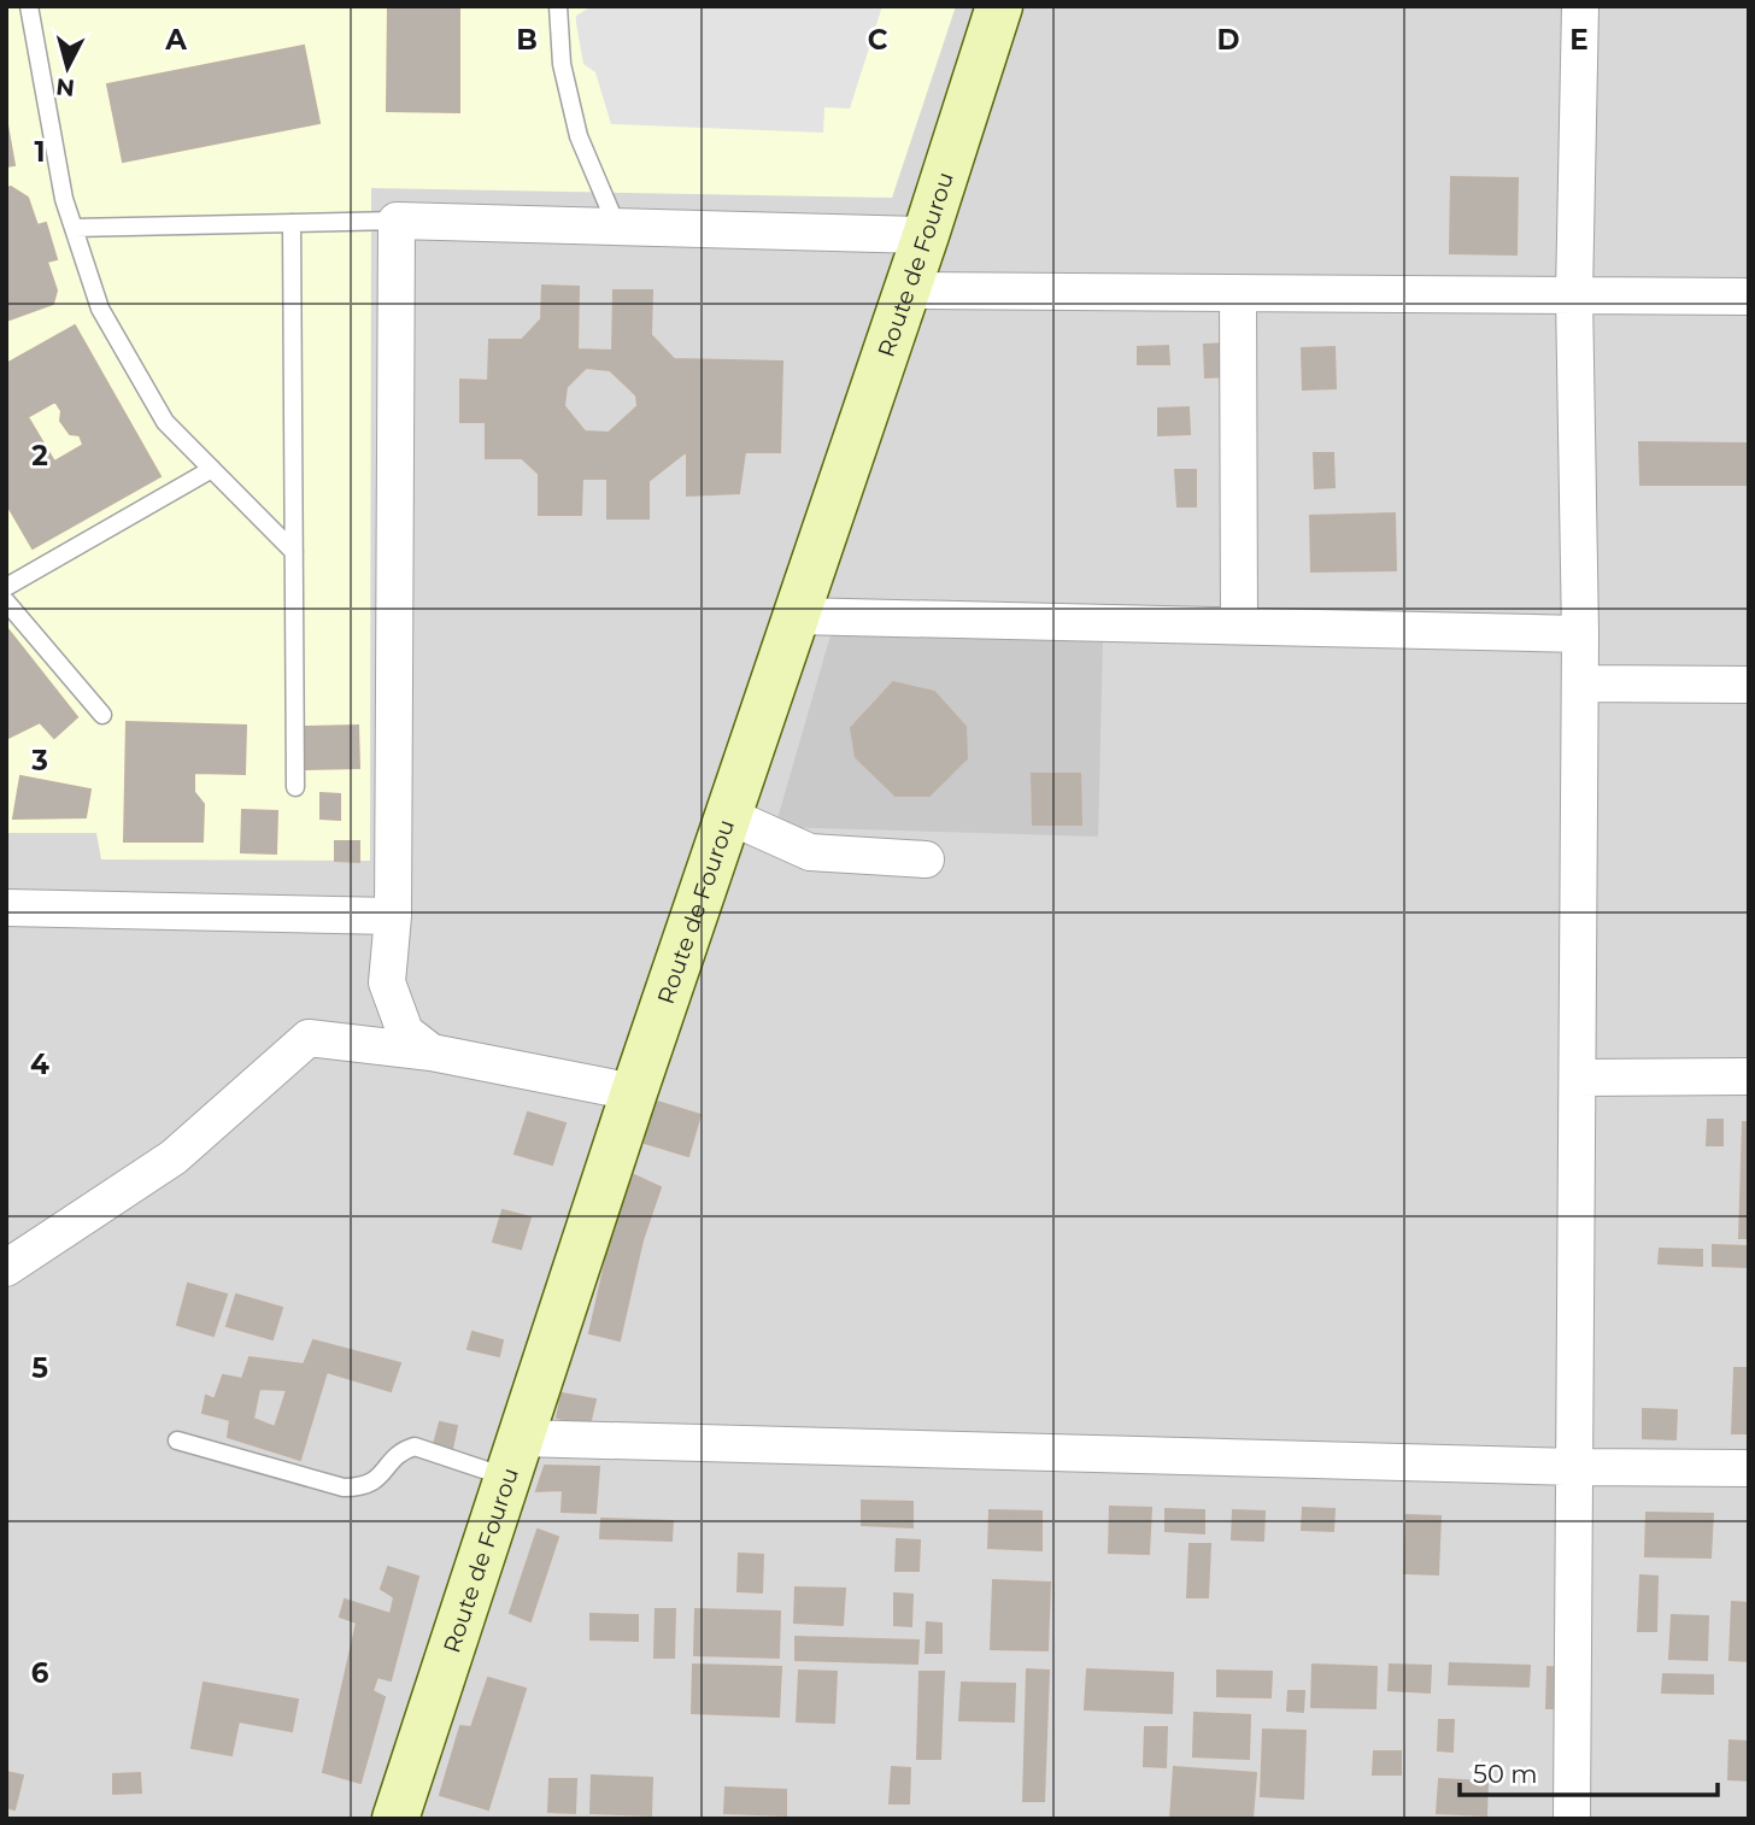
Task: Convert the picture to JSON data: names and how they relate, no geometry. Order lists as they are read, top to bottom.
{
  "streets": {
    "main road": ["Route de Fourou"]
  },
  "scale_bar": "50 m",
  "north": "bottom",
  "grid": {
    "columns": [
      "A",
      "B",
      "C",
      "D",
      "E"
    ],
    "rows": [
      "1",
      "2",
      "3",
      "4",
      "5",
      "6"
    ]
  }
}
